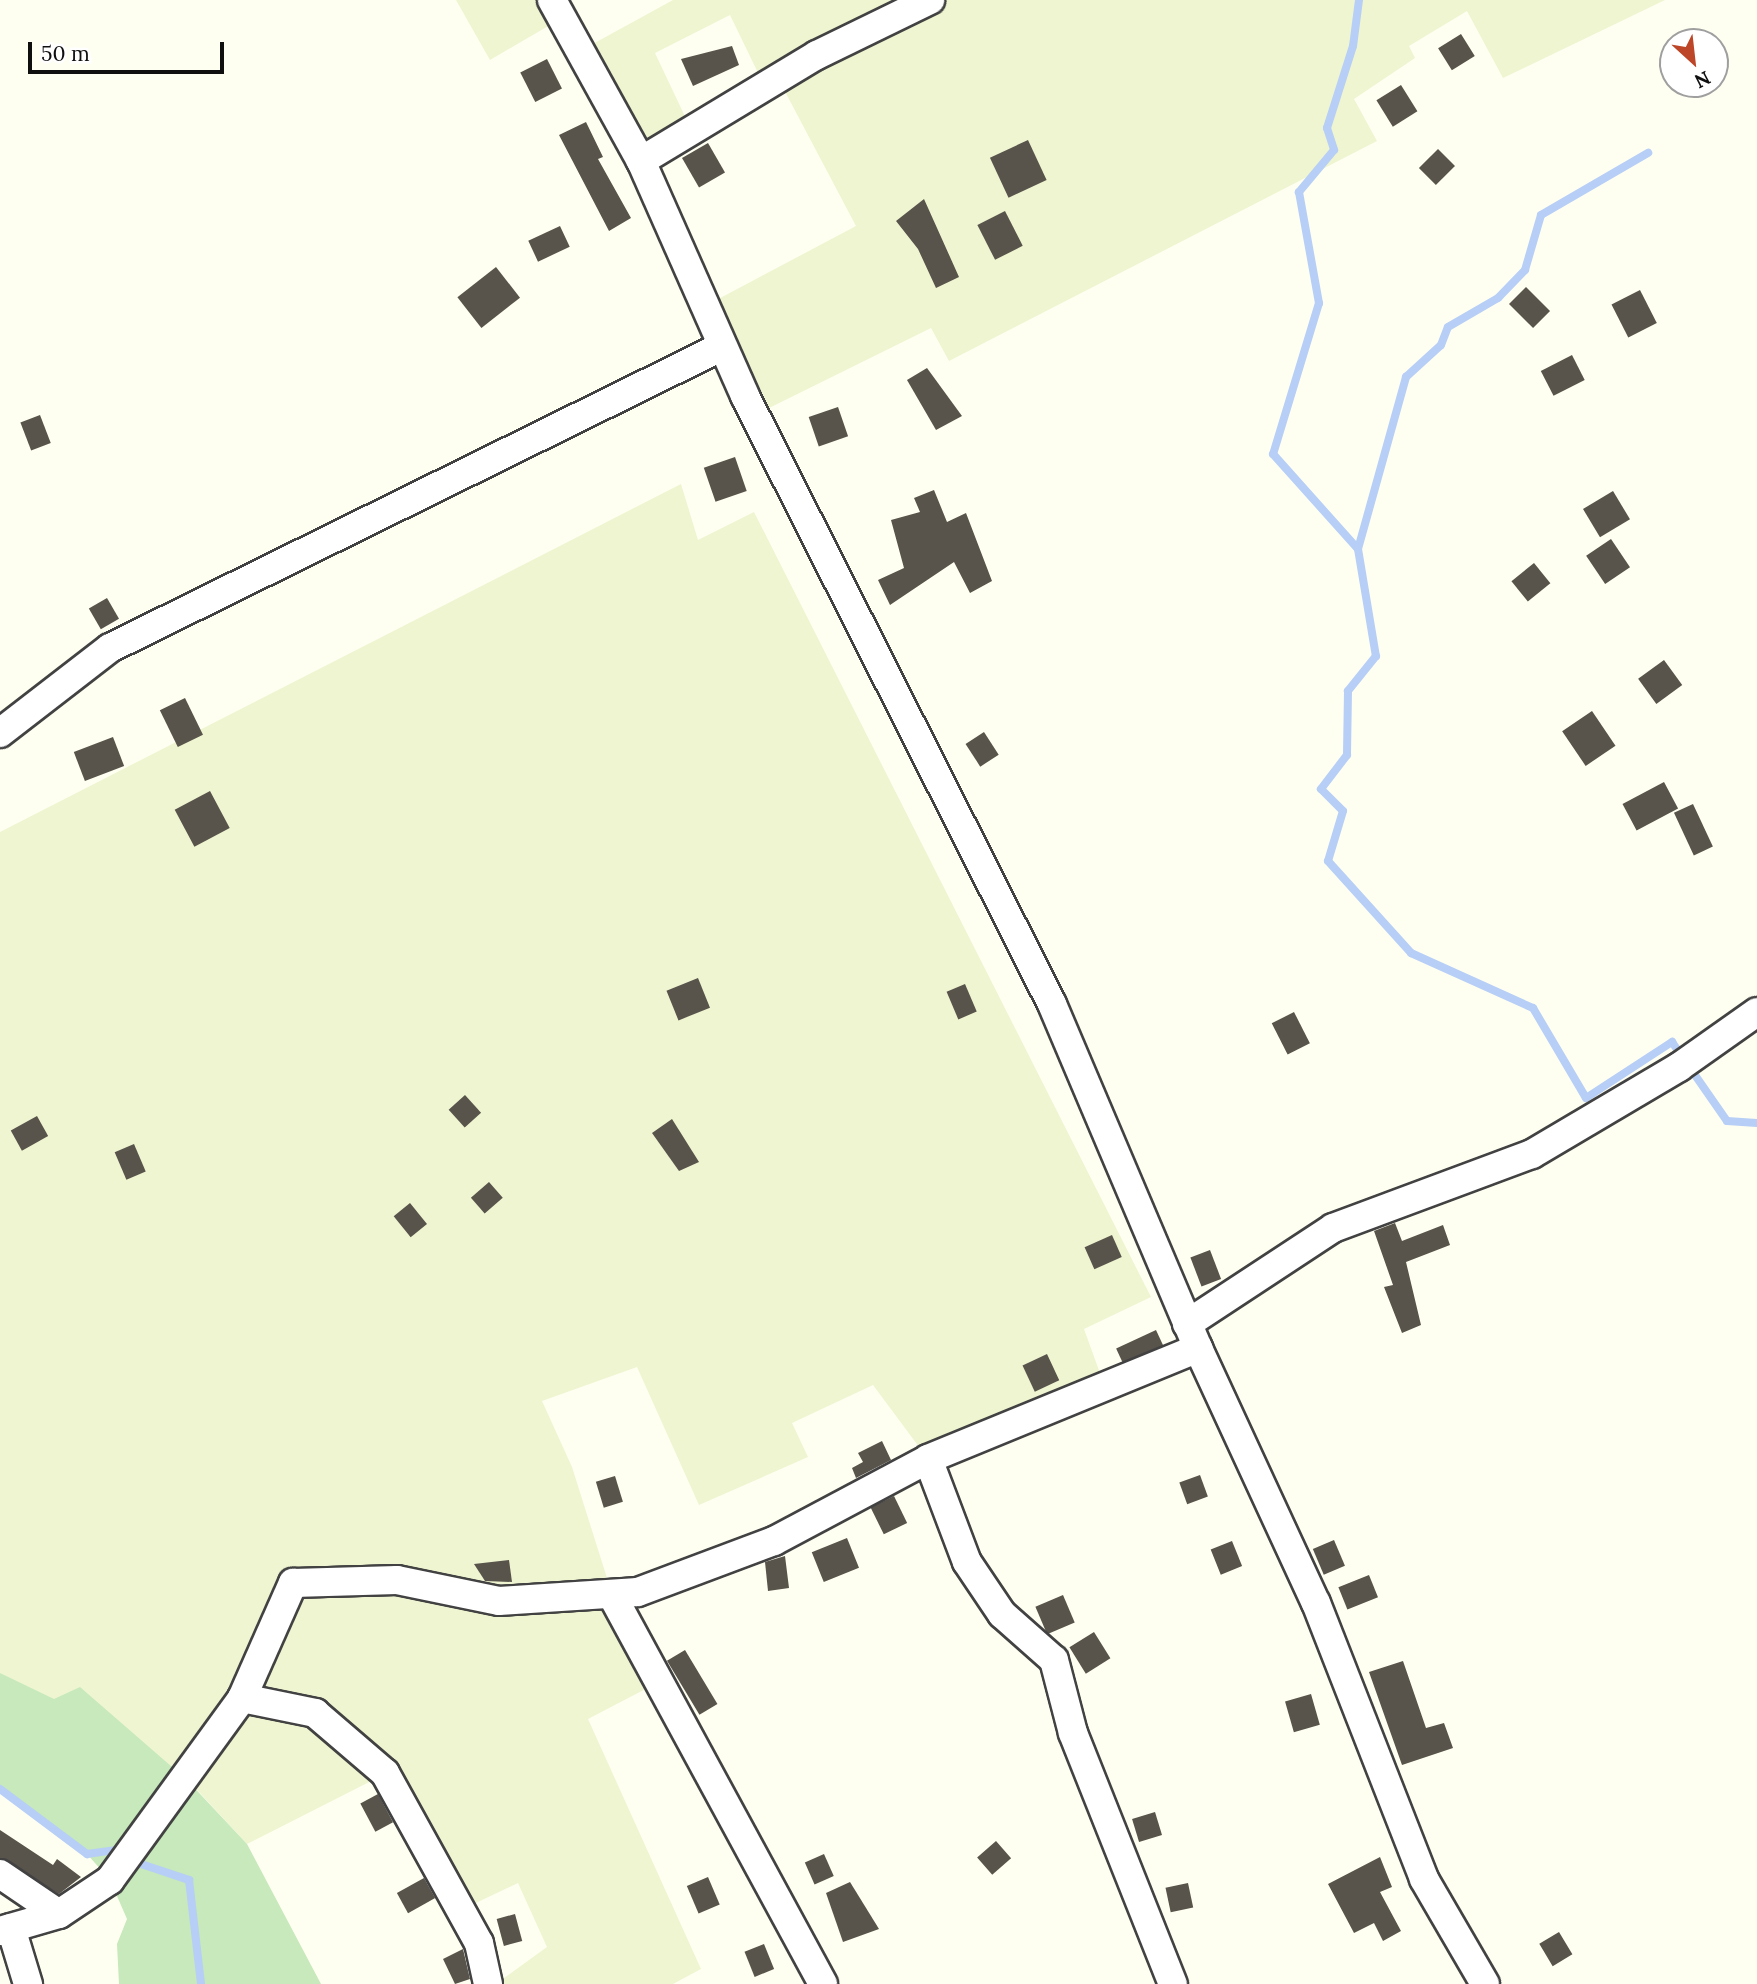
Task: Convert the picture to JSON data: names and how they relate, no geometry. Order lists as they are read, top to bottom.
{
  "scale_bar": "50 m",
  "north": "bottom right"
}
